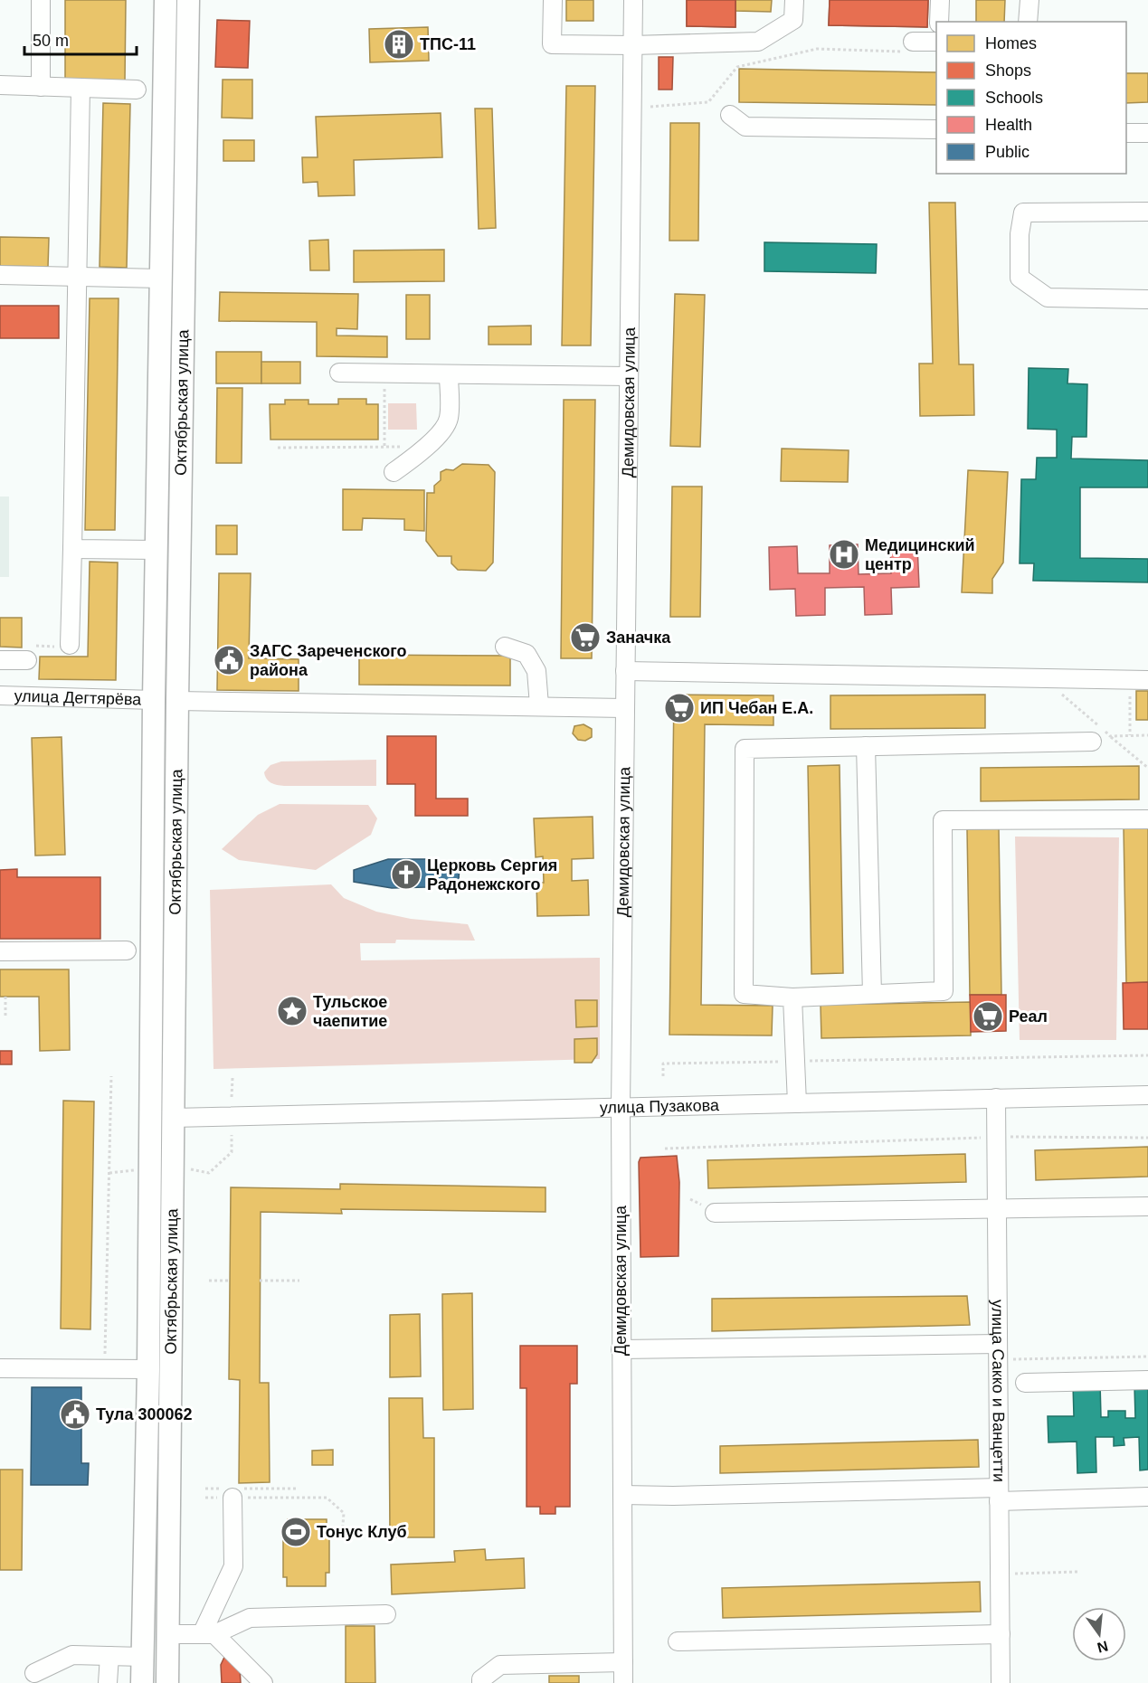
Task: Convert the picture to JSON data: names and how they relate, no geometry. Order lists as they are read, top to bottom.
{
  "streets": {
    "main road": ["Октябрьская улица"],
    "street": [
      "Демидовская улица",
      "улица Дегтярёва",
      "улица Пузакова",
      "улица Сакко и Ванцетти"
    ]
  },
  "crossings": [
    ["Октябрьская улица", "улица Дегтярёва"],
    ["Октябрьская улица", "улица Пузакова"],
    ["Демидовская улица", "улица Пузакова"],
    ["улица Пузакова", "улица Сакко и Ванцетти"]
  ],
  "places": {
    "building": ["ТПС-11"],
    "hospital": ["Медицинский центр"],
    "supermarket": ["Заначка", "ИП Чебан Е.А.", "Реал"],
    "public building": ["ЗАГС Зареченского района", "Тула 300062"],
    "church": ["Церковь Сергия Радонежского"],
    "place": ["Тульское чаепитие"],
    "sports": ["Тонус Клуб"]
  },
  "legend": [
    "Homes",
    "Shops",
    "Schools",
    "Health",
    "Public"
  ],
  "scale_bar": "50 m",
  "north": "bottom"
}
